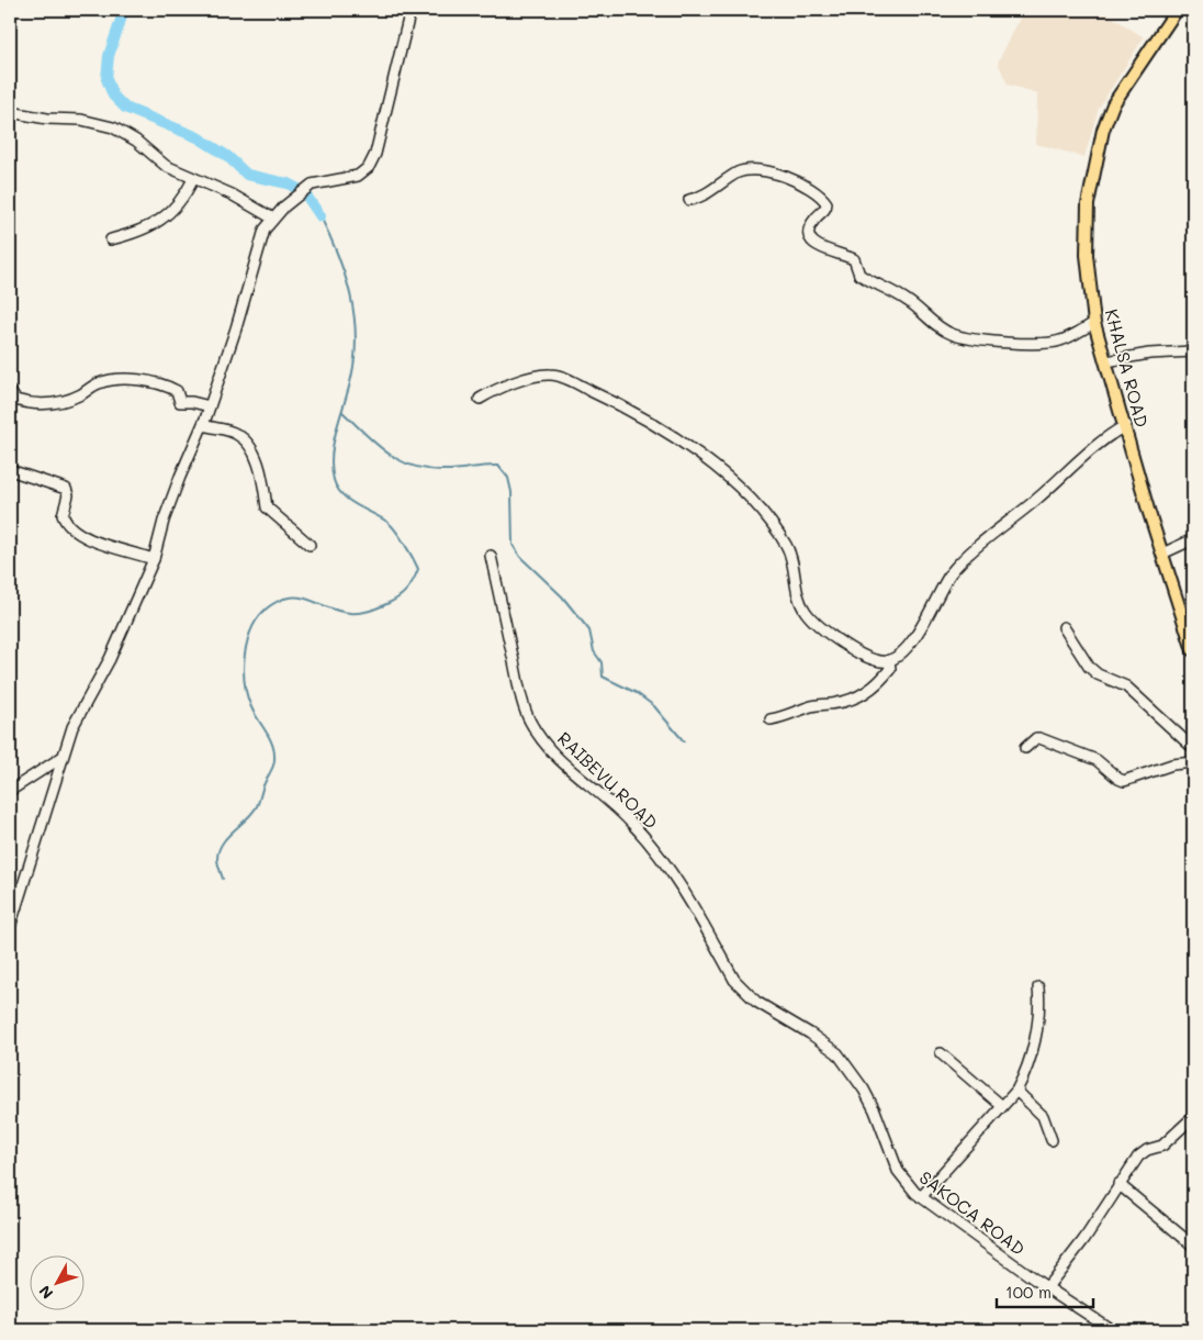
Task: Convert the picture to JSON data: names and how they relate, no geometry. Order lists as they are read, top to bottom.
{
  "streets": {
    "main road": ["KHALSA ROAD"],
    "street": ["RAIBEVU ROAD", "SAKOCA ROAD"]
  },
  "crossings": [
    ["RAIBEVU ROAD", "SAKOCA ROAD"]
  ],
  "scale_bar": "100 m",
  "north": "bottom left"
}
